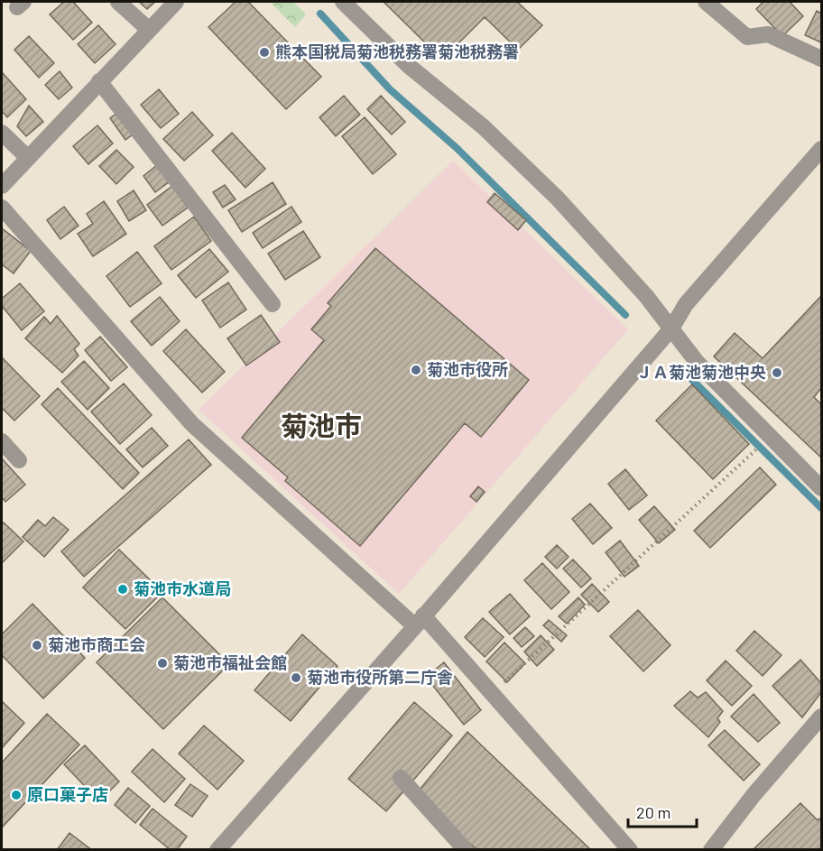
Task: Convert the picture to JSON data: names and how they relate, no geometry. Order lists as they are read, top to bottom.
{
  "districts": ["菊池市"],
  "places": [
    "熊本国税局菊池税務署菊池税務署",
    "菊池市役所",
    "ＪＡ菊池菊池中央",
    "菊池市水道局",
    "菊池市商工会",
    "菊池市福祉会館",
    "菊池市役所第二庁舎",
    "原口菓子店"
  ],
  "scale_bar": "20 m"
}
